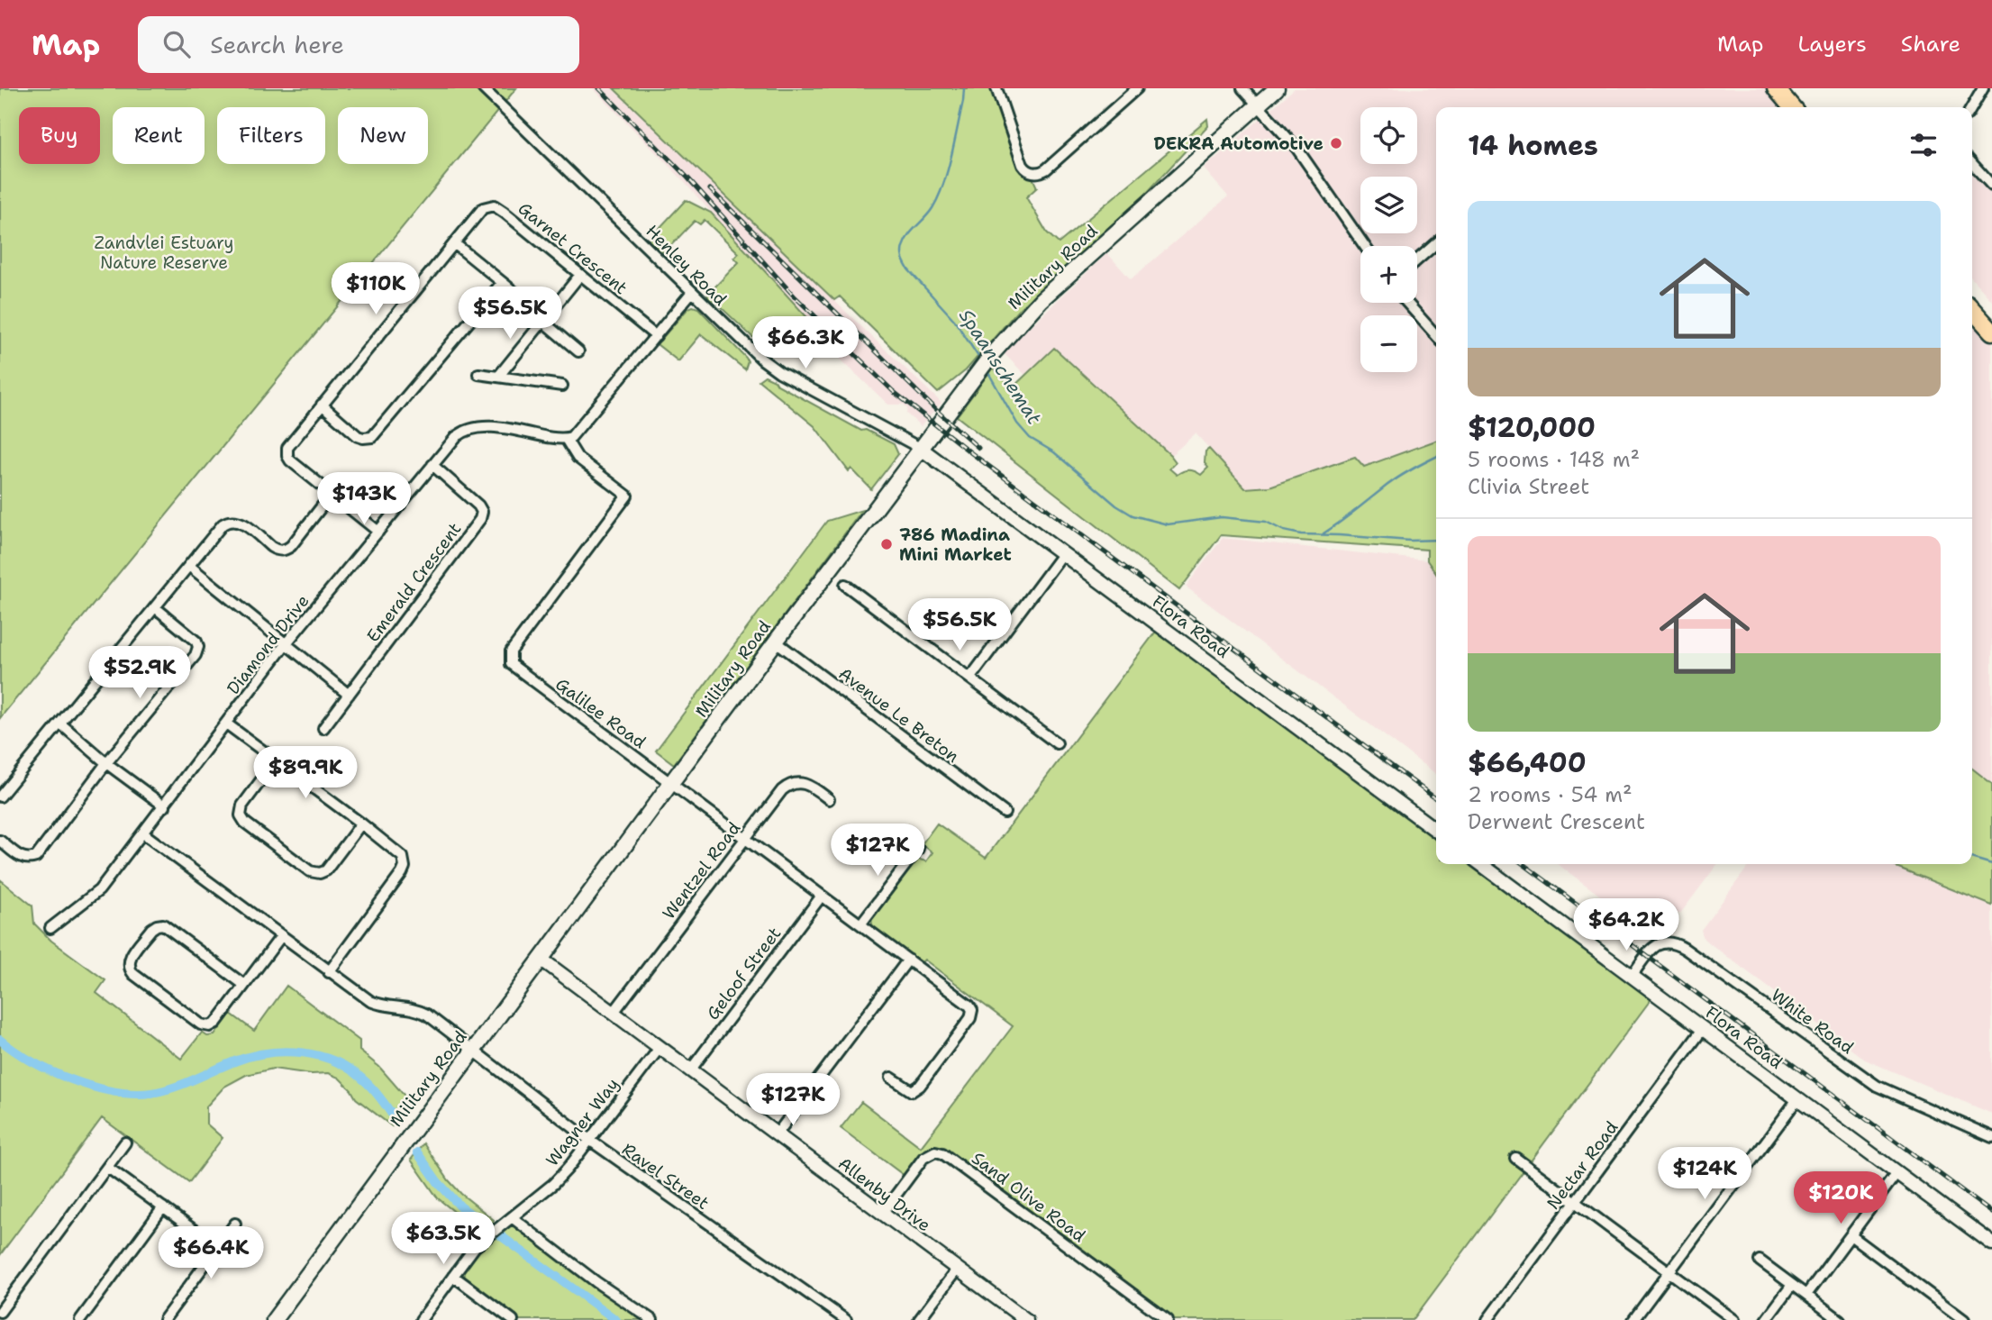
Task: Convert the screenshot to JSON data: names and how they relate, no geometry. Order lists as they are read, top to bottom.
{
  "streets": {
    "main road": ["Military Road"],
    "street": [
      "Garnet Crescent",
      "Henley Road",
      "Emerald Crescent",
      "Flora Road",
      "Diamond Drive",
      "Galilee Road",
      "Avenue Le Breton",
      "Wentzel Road",
      "Geloof Street",
      "White Road",
      "Wagner Way",
      "Nectar Road",
      "Ravel Street",
      "Allenby Drive",
      "Sand Olive Road"
    ]
  },
  "crossings": [
    ["Garnet Crescent", "Diamond Drive"],
    ["Henley Road", "Military Road"],
    ["Henley Road", "Flora Road"],
    ["Military Road", "Flora Road"],
    ["Military Road", "Galilee Road"],
    ["Military Road", "Avenue Le Breton"],
    ["Military Road", "Ravel Street"],
    ["Military Road", "Allenby Drive"],
    ["Emerald Crescent", "Diamond Drive"],
    ["Flora Road", "White Road"],
    ["Flora Road", "Nectar Road"],
    ["Diamond Drive", "Galilee Road"],
    ["Galilee Road", "Wentzel Road"],
    ["Galilee Road", "Geloof Street"],
    ["Wentzel Road", "Allenby Drive"],
    ["Geloof Street", "Allenby Drive"],
    ["Wagner Way", "Ravel Street"],
    ["Wagner Way", "Allenby Drive"],
    ["Allenby Drive", "Sand Olive Road"]
  ],
  "water": ["Spaanschemat"],
  "parks": ["Zandvlei Estuary Nature Reserve"],
  "places": ["DEKRA Automotive", "786 Madina Mini Market"],
  "page": {
    "header": "Map",
    "search": "Search here",
    "nav": ["Map", "Layers", "Share"],
    "map_buttons": ["+", "−"],
    "chip": [
      "Buy",
      "Rent",
      "Filters",
      "New"
    ],
    "heading": "14 homes",
    "list": [
      {
        "name": "$120,000",
        "note": "5 rooms · 148 m² · Clivia Street"
      },
      {
        "name": "$66,400",
        "note": "2 rooms · 54 m² · Derwent Crescent"
      }
    ],
    "price": [
      "$110K",
      "$56.5K",
      "$66.3K",
      "$143K",
      "$56.5K",
      "$52.9K",
      "$89.9K",
      "$127K",
      "$64.2K",
      "$127K",
      "$124K",
      "$120K",
      "$63.5K",
      "$66.4K"
    ]
  }
}
